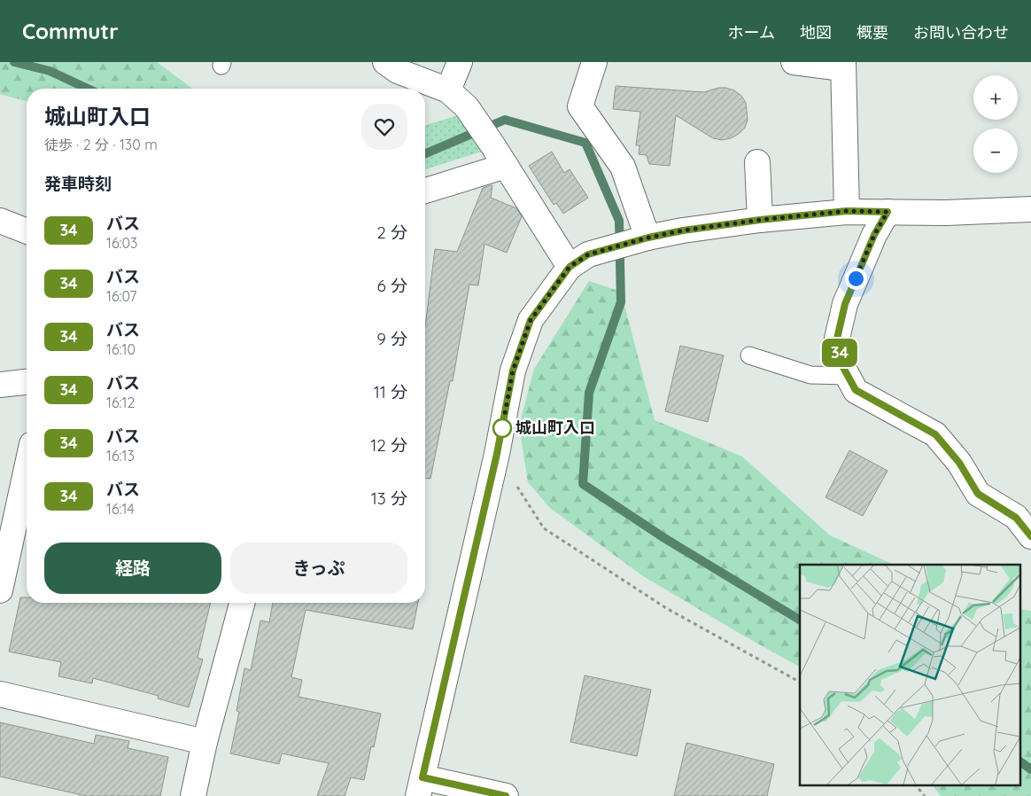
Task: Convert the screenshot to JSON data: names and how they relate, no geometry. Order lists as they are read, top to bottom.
{
  "places": ["城山町入口"],
  "lines": ["bus line 34"],
  "page": {
    "header": "Commutr",
    "nav": [
      "ホーム",
      "地図",
      "概要",
      "お問い合わせ"
    ],
    "on_map": "34",
    "map_buttons": ["+", "−"],
    "heading": [
      ["城山町入口", "徒歩 · 2 分 · 130 m"],
      "発車時刻"
    ],
    "list": [
      {
        "mark": "34",
        "name": "バス",
        "note": "16:03",
        "value": "2 分"
      },
      {
        "mark": "34",
        "name": "バス",
        "note": "16:07",
        "value": "6 分"
      },
      {
        "mark": "34",
        "name": "バス",
        "note": "16:10",
        "value": "9 分"
      },
      {
        "mark": "34",
        "name": "バス",
        "note": "16:12",
        "value": "11 分"
      },
      {
        "mark": "34",
        "name": "バス",
        "note": "16:13",
        "value": "12 分"
      },
      {
        "mark": "34",
        "name": "バス",
        "note": "16:14",
        "value": "13 分"
      }
    ],
    "buttons": ["経路", "きっぷ"]
  }
}
